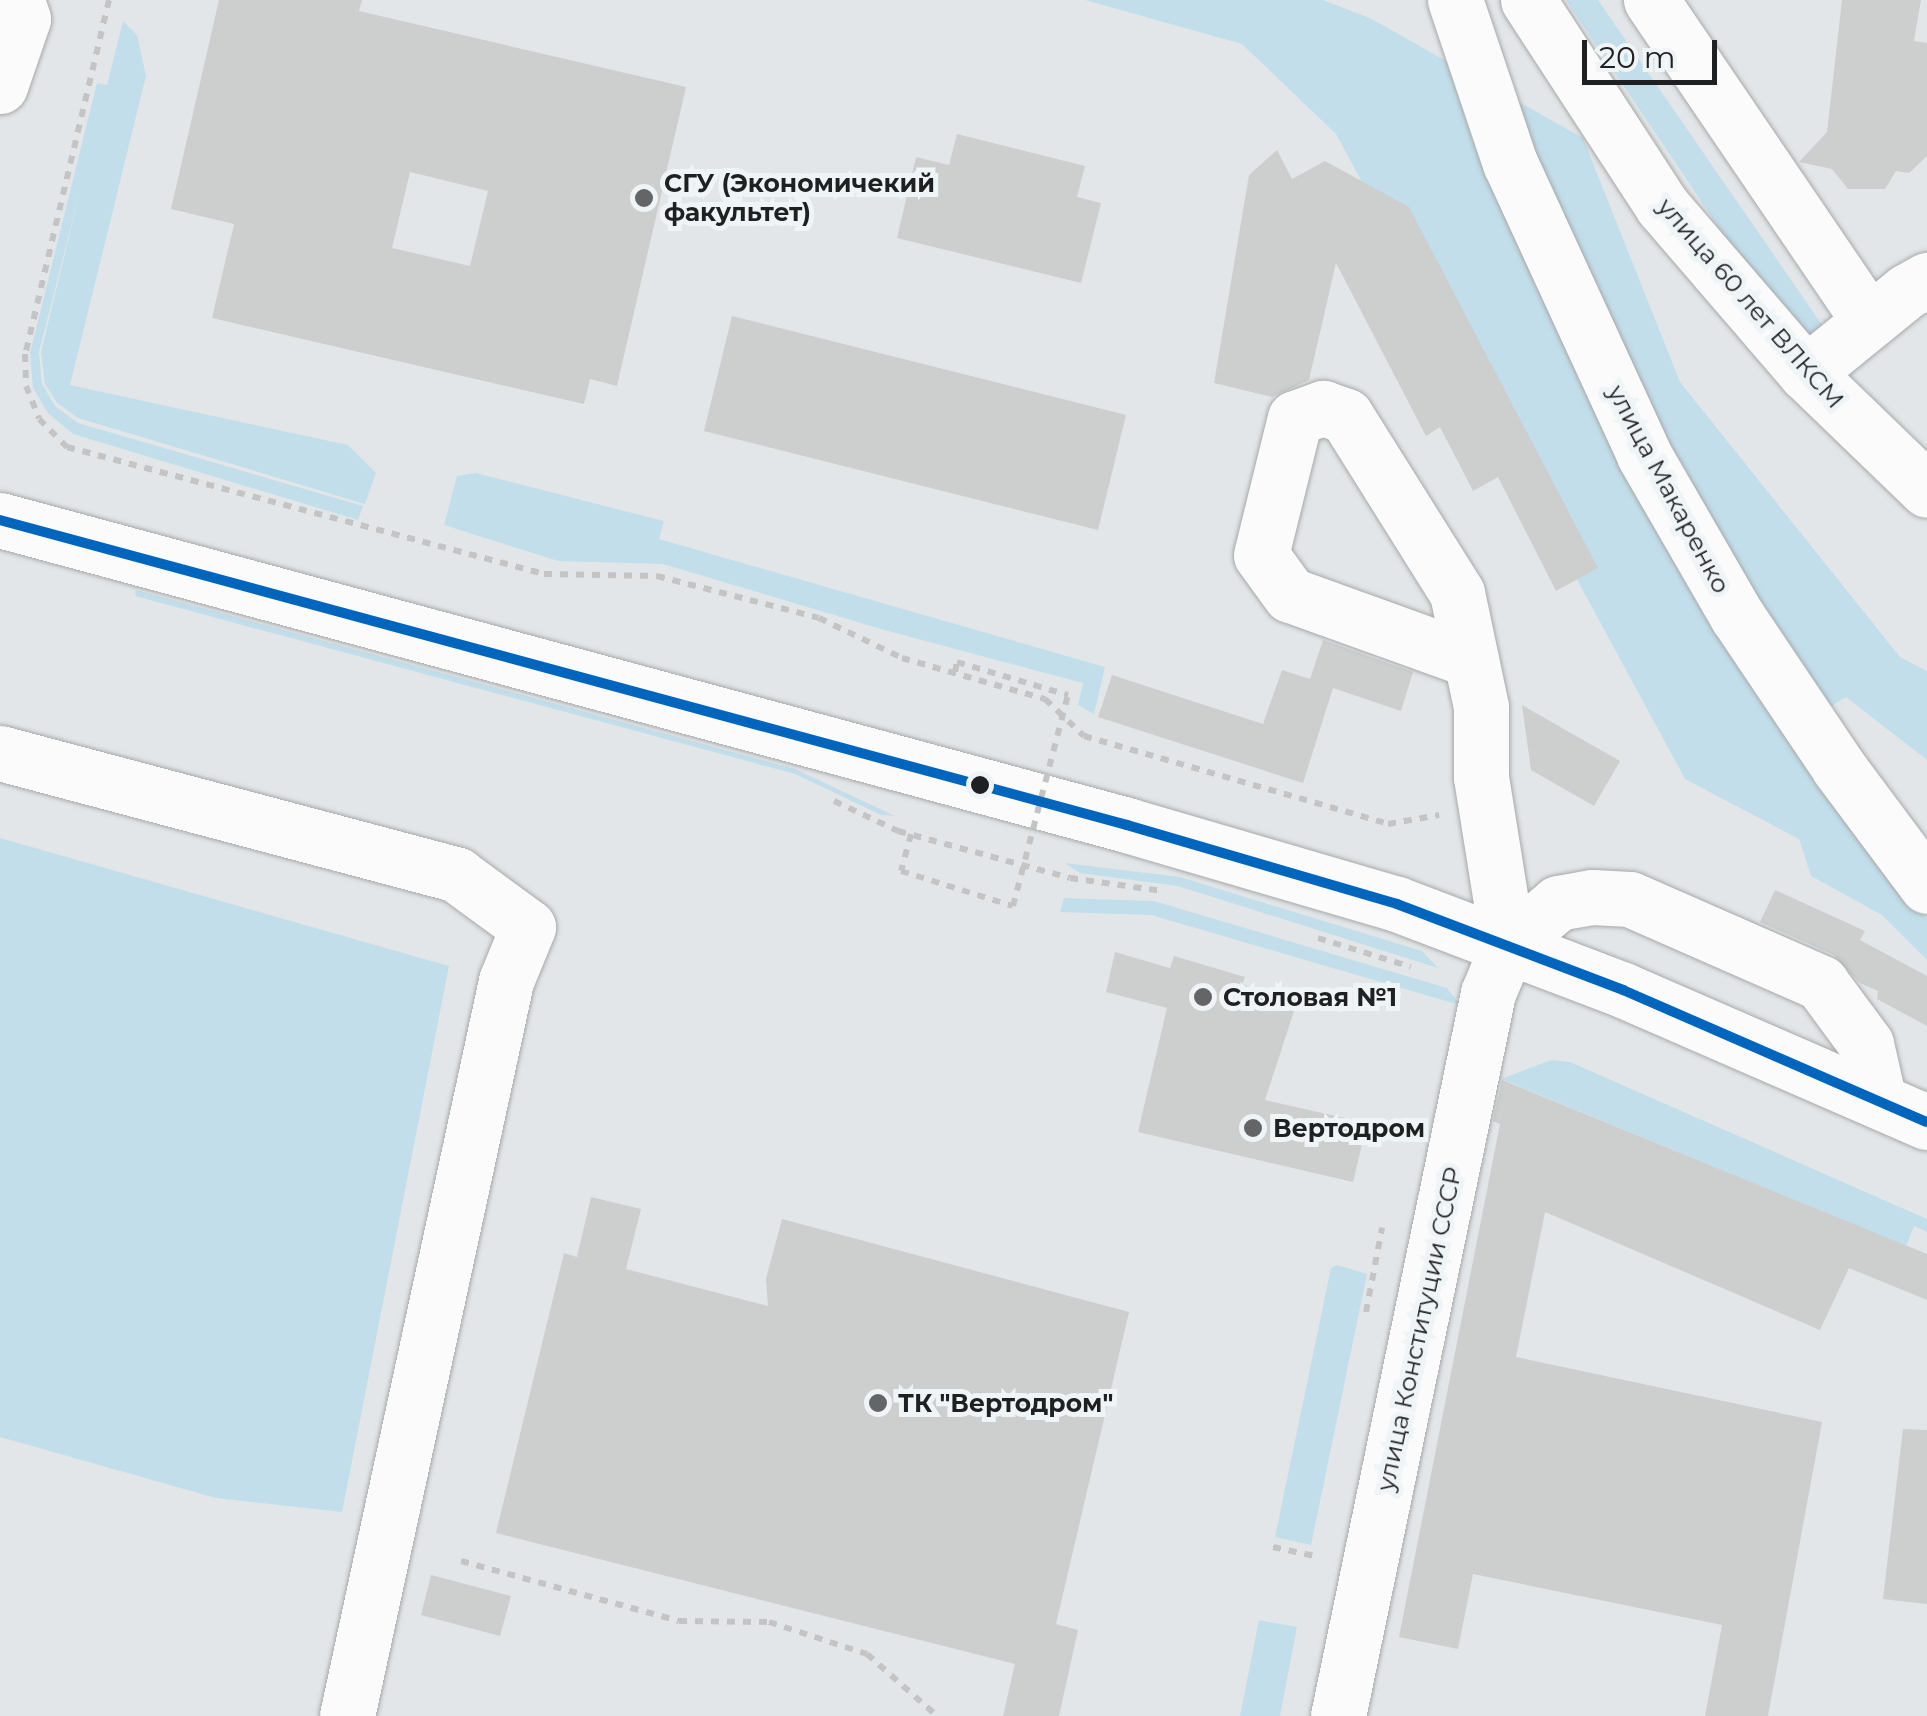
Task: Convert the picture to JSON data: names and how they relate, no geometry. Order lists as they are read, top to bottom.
{
  "streets": {
    "street": ["улица 60 лет ВЛКСМ", "улица Макаренко", "улица Конституции СССР"]
  },
  "places": [
    "СГУ (Экономичекий факультет)",
    "Столовая №1",
    "Вертодром",
    "ТК \"Вертодром\""
  ],
  "scale_bar": "20 m"
}
